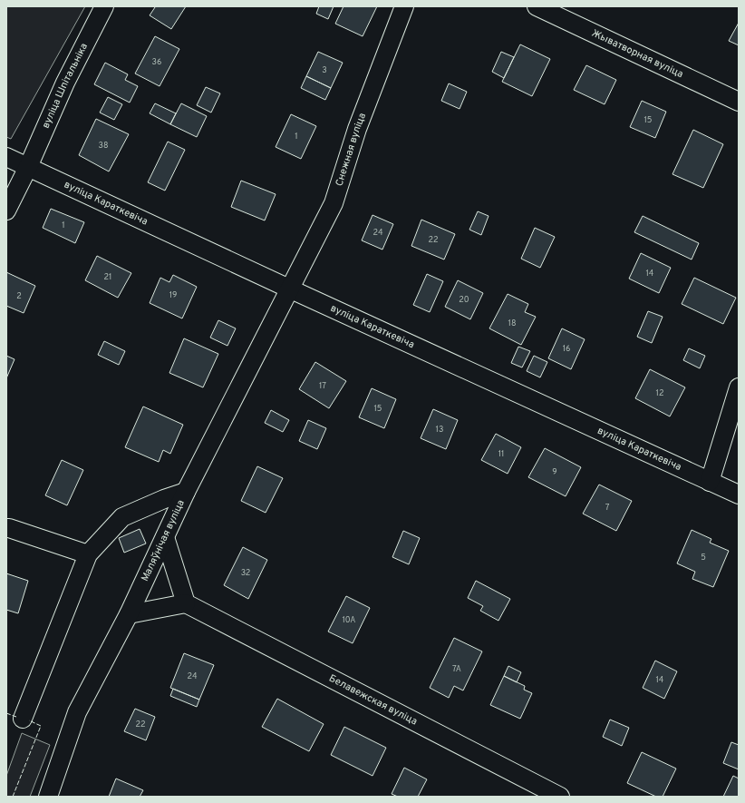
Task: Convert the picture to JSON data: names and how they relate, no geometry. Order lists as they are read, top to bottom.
{
  "streets": {
    "street": [
      "Жыватворная вуліца",
      "вуліца Шпітальніка",
      "Снежная вуліца",
      "вуліца Караткевіча",
      "Маляўнічая вуліца",
      "Белавежская вуліца"
    ]
  },
  "crossings": [
    ["вуліца Шпітальніка", "вуліца Караткевіча"],
    ["Снежная вуліца", "вуліца Караткевіча"],
    ["Снежная вуліца", "Маляўнічая вуліца"],
    ["вуліца Караткевіча", "Маляўнічая вуліца"]
  ],
  "house_numbers": [
    "36",
    "3",
    "15",
    "1",
    "38",
    "1",
    "24",
    "22",
    "14",
    "21",
    "19",
    "2",
    "20",
    "18",
    "16",
    "17",
    "12",
    "15",
    "13",
    "11",
    "9",
    "7",
    "5",
    "32",
    "10А",
    "7А",
    "24",
    "14",
    "22"
  ]
}
